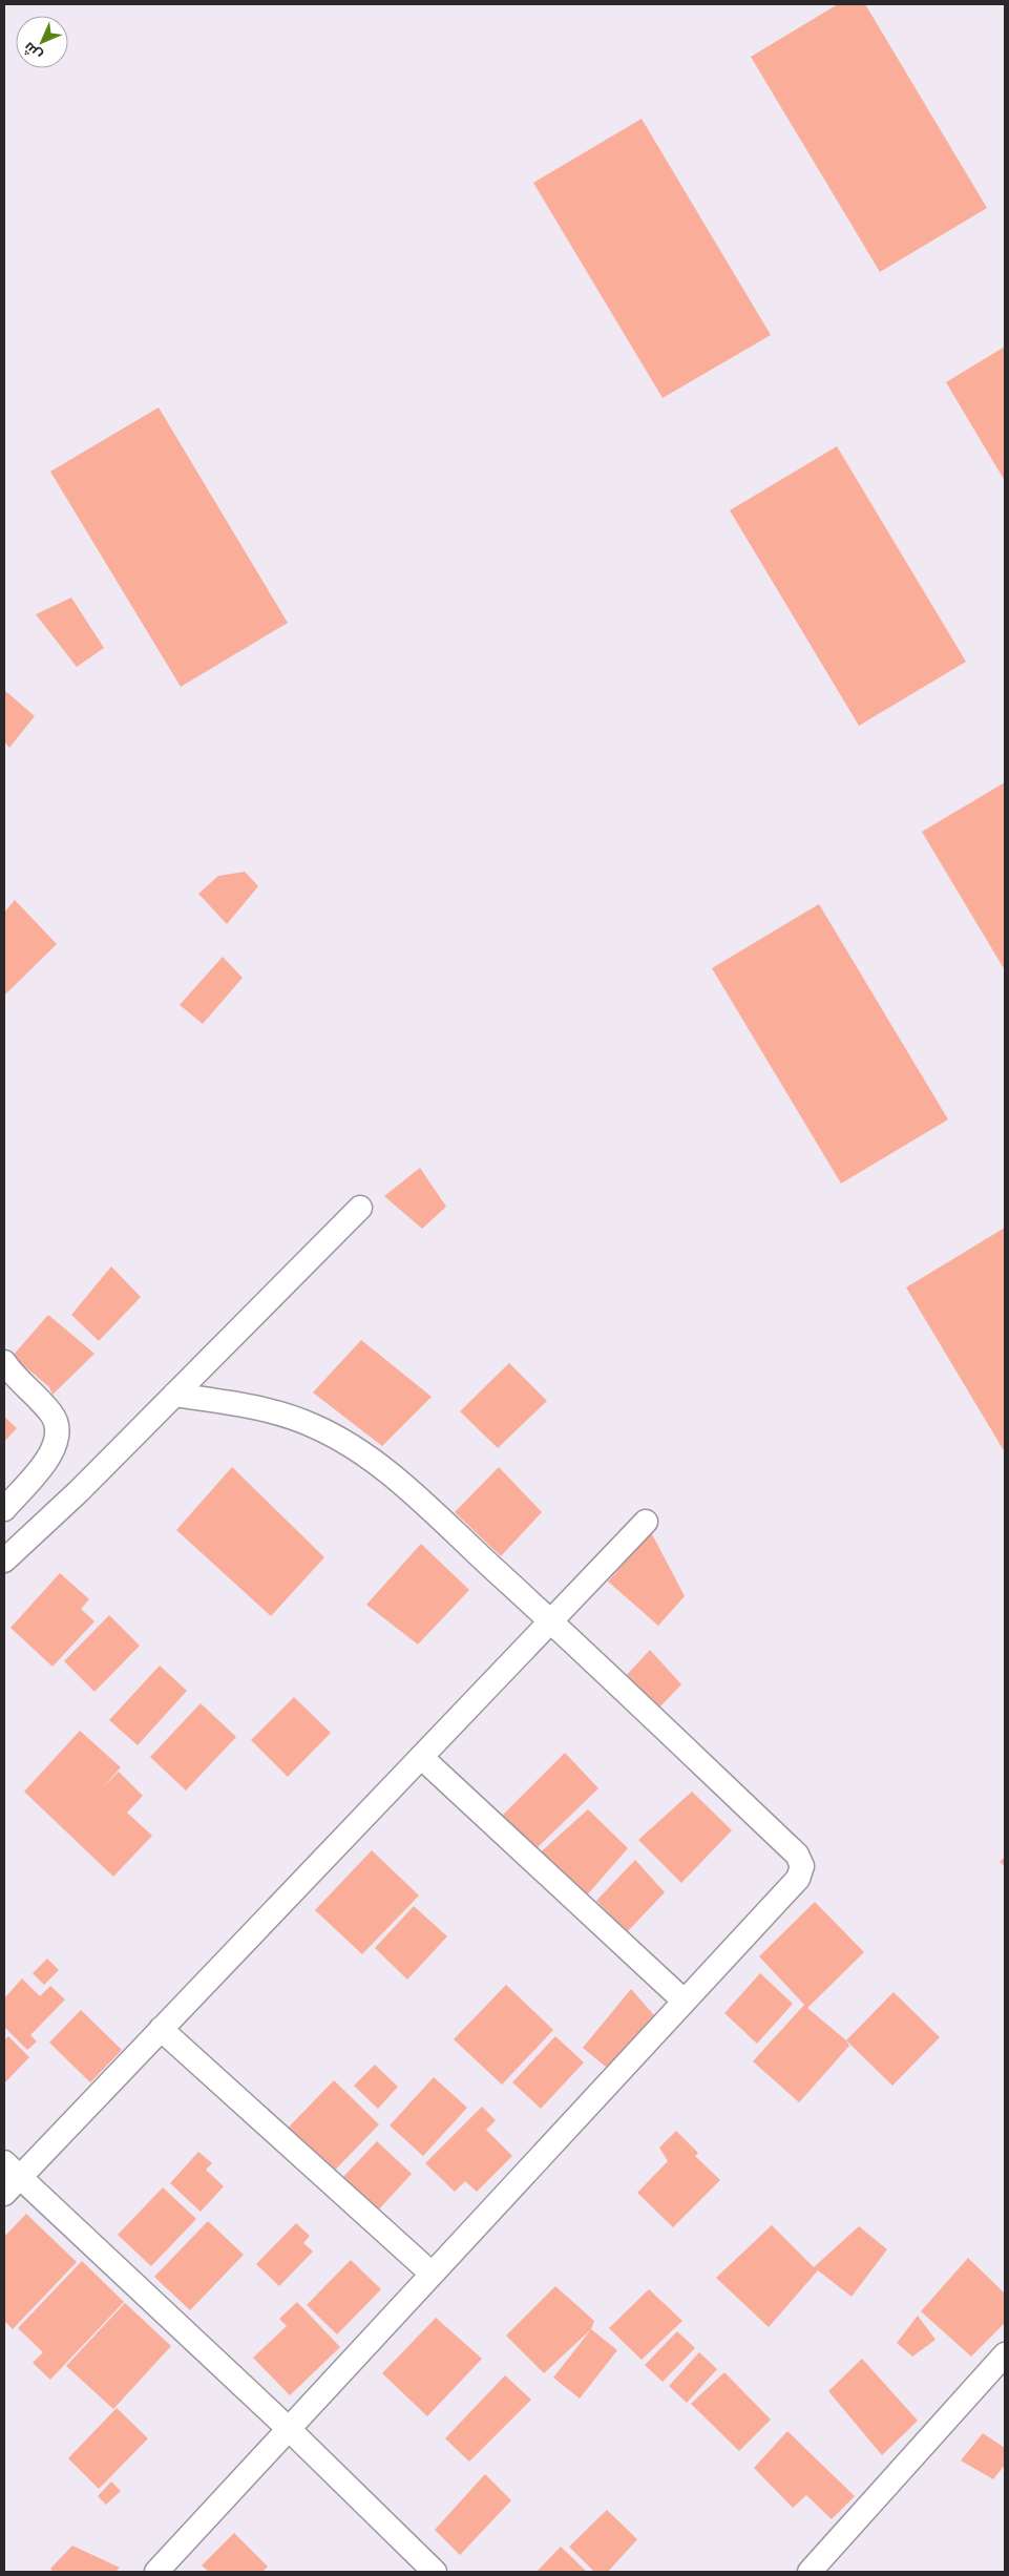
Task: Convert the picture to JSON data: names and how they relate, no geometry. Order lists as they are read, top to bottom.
{
  "north": "bottom left"
}
